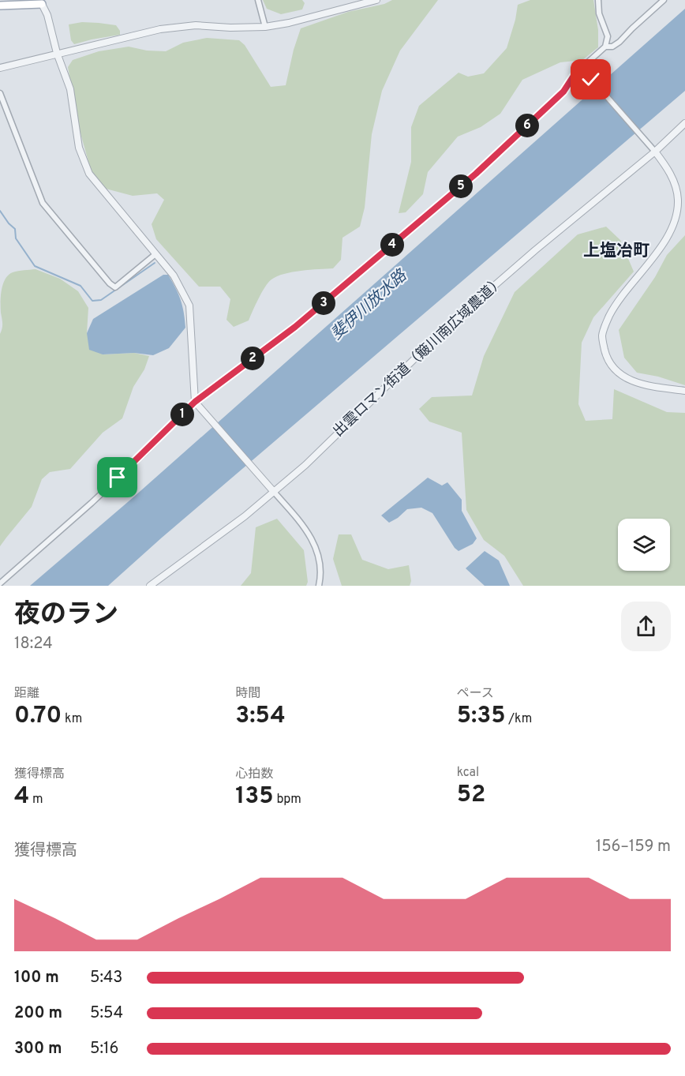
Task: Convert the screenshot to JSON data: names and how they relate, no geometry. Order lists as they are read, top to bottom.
{
  "streets": {
    "street": ["出雲ロマン街道（簸川南広域農道）"]
  },
  "districts": ["上塩冶町"],
  "water": ["斐伊川放水路"],
  "page": {
    "pins": [
      "6",
      "5",
      "4",
      "3",
      "2",
      "1"
    ],
    "heading": ["夜のラン", "18:24"],
    "stats": [
      ["距離", "0.70 km"],
      ["時間", "3:54"],
      ["ペース", "5:35 /km"],
      ["獲得標高", "4 m"],
      ["心拍数", "135 bpm"],
      ["kcal", "52"]
    ],
    "chart": ["獲得標高", "156–159 m"],
    "list": [
      {
        "name": "100 m",
        "note": "5:43"
      },
      {
        "name": "200 m",
        "note": "5:54"
      },
      {
        "name": "300 m",
        "note": "5:16"
      }
    ]
  }
}
